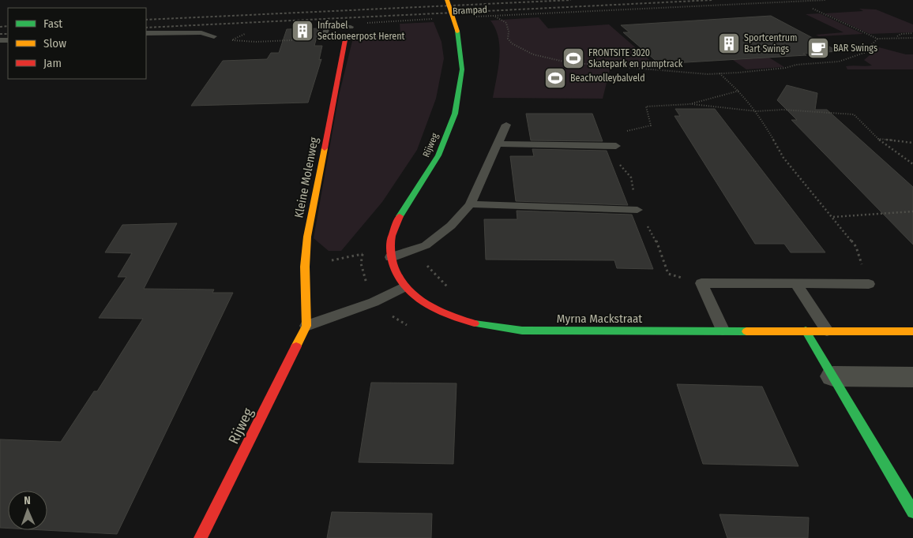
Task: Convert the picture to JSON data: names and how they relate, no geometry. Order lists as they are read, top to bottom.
{
  "streets": {
    "street": ["Rijweg", "Kleine Molenweg", "Myrna Mackstraat"],
    "path": ["Brampad"]
  },
  "crossings": [
    ["Rijweg", "Kleine Molenweg"],
    ["Rijweg", "Myrna Mackstraat"]
  ],
  "places": {
    "building": ["Infrabel Sectioneerpost Herent", "Sportcentrum Bart Swings"],
    "cafe": ["BAR Swings"],
    "sports": ["FRONTSITE 3020 Skatepark en pumptrack", "Beachvolleybalveld"]
  },
  "legend": ["Fast", "Slow", "Jam"],
  "north": "top"
}
